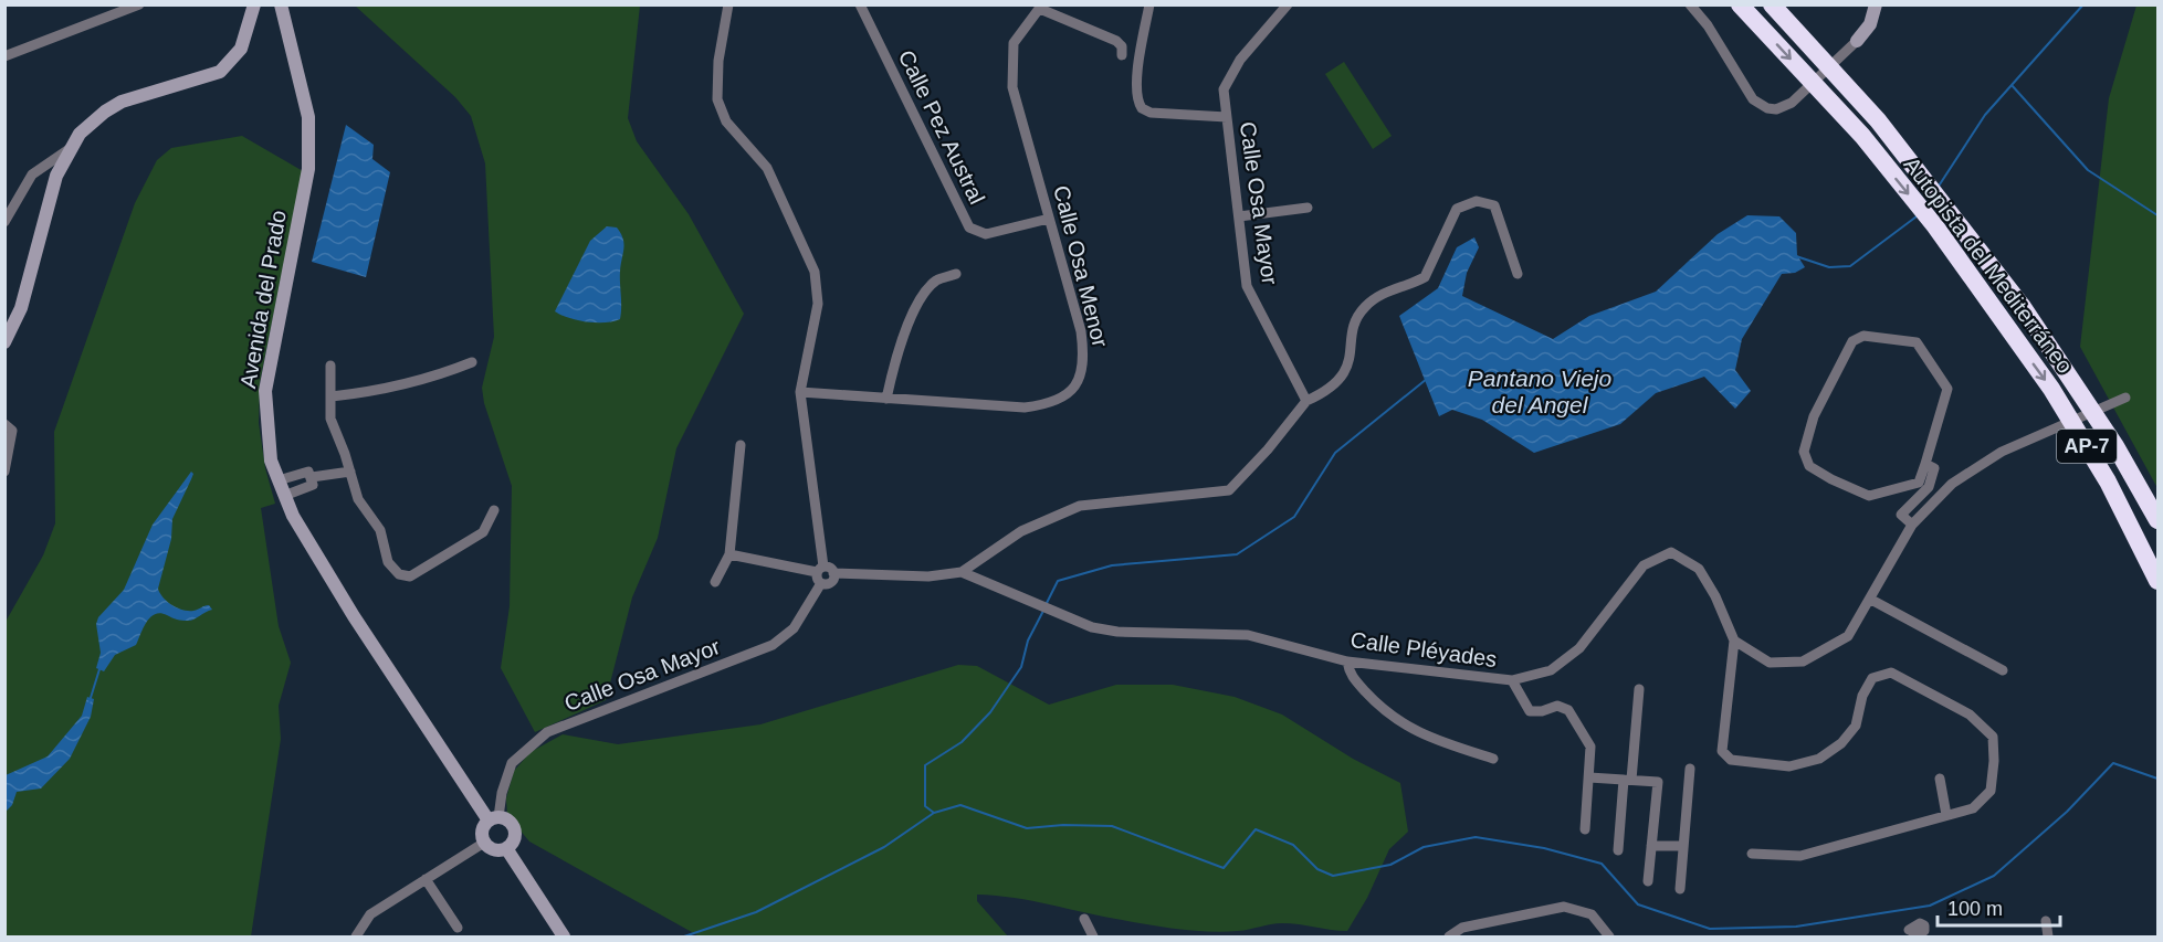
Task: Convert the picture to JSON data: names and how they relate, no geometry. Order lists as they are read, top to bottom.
{
  "streets": {
    "highway": ["Autopista del Mediterráneo", "AP-7"],
    "street": [
      "Calle Pez Austral",
      "Calle Osa Mayor",
      "Calle Osa Menor",
      "Avenida del Prado",
      "Calle Pléyades"
    ]
  },
  "crossings": [
    ["Calle Pez Austral", "Calle Osa Menor"],
    ["Calle Osa Mayor", "Avenida del Prado"]
  ],
  "water": ["Pantano Viejo del Angel"],
  "scale_bar": "100 m"
}
